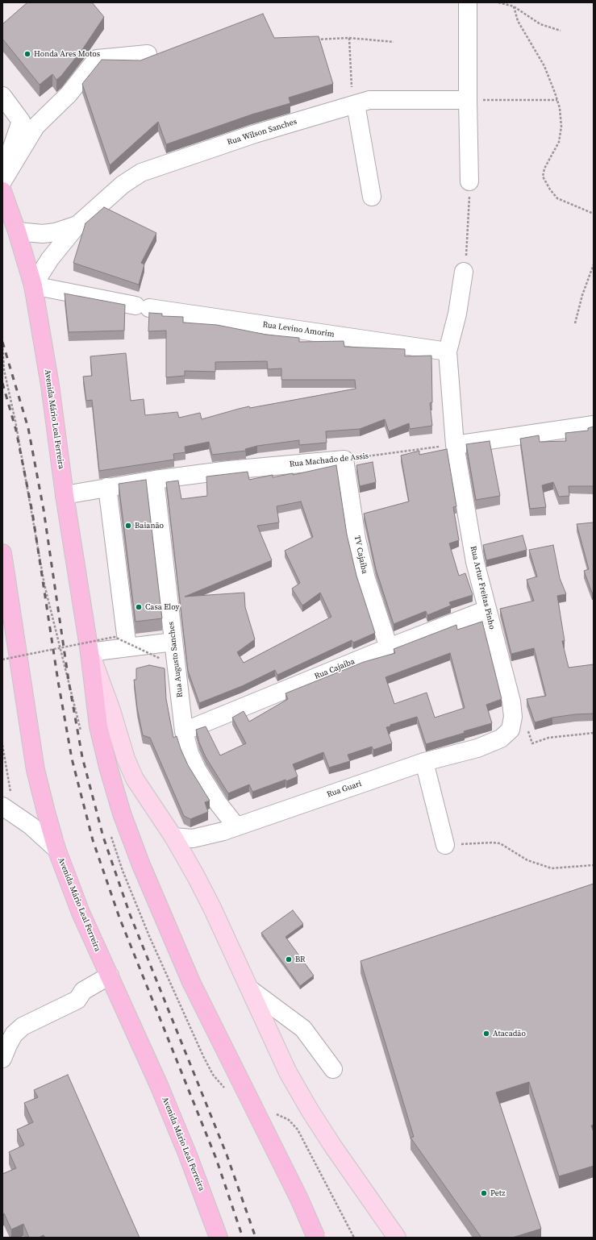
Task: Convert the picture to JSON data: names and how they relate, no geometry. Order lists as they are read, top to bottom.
{
  "streets": {
    "highway": ["Avenida Mário Leal Ferreira"],
    "street": [
      "Rua Wilson Sanches",
      "Rua Levino Amorim",
      "Rua Machado de Assis",
      "TV Cajaíba",
      "Rua Artur Freitas Pinho",
      "Rua Augusto Sanches",
      "Rua Cajaíba",
      "Rua Guari"
    ]
  },
  "crossings": [
    ["Rua Wilson Sanches", "Rua Levino Amorim"],
    ["Rua Wilson Sanches", "Avenida Mário Leal Ferreira"],
    ["Rua Levino Amorim", "Avenida Mário Leal Ferreira"],
    ["Avenida Mário Leal Ferreira", "Rua Machado de Assis"],
    ["Avenida Mário Leal Ferreira", "Rua Guari"],
    ["Rua Machado de Assis", "TV Cajaíba"],
    ["Rua Machado de Assis", "Rua Artur Freitas Pinho"],
    ["Rua Machado de Assis", "Rua Augusto Sanches"],
    ["TV Cajaíba", "Rua Cajaíba"],
    ["Rua Artur Freitas Pinho", "Rua Cajaíba"],
    ["Rua Artur Freitas Pinho", "Rua Guari"],
    ["Rua Augusto Sanches", "Rua Cajaíba"],
    ["Rua Augusto Sanches", "Rua Guari"]
  ],
  "places": [
    "Honda Ares Motos",
    "Baianão",
    "Casa Eloy",
    "BR",
    "Atacadão",
    "Petz"
  ]
}
